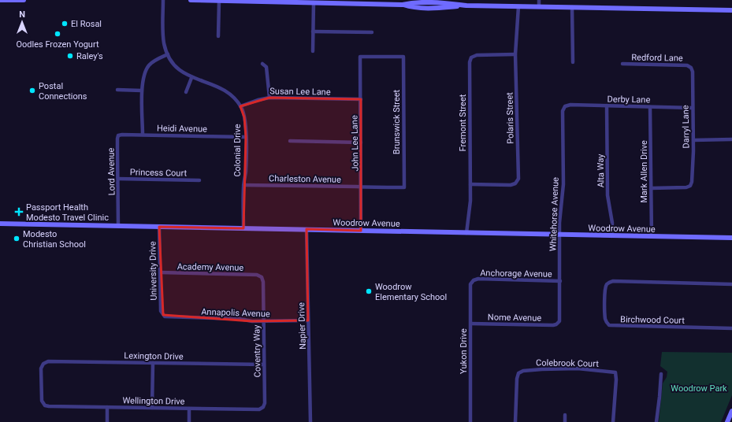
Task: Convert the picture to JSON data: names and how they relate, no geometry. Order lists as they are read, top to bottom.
{
  "streets": {
    "street": [
      "Redford Lane",
      "Susan Lee Lane",
      "Derby Lane",
      "Polaris Street",
      "Brunswick Street",
      "Fremont Street",
      "Darryl Lane",
      "Heidi Avenue",
      "John Lee Lane",
      "Colonial Drive",
      "Alta Way",
      "Lord Avenue",
      "Mark Allen Drive",
      "Princess Court",
      "Charleston Avenue",
      "Whitehorse Avenue",
      "Woodrow Avenue",
      "Academy Avenue",
      "University Drive",
      "Anchorage Avenue",
      "Annapolis Avenue",
      "Nome Avenue",
      "Birchwood Court",
      "Napier Drive",
      "Coventry Way",
      "Yukon Drive",
      "Lexington Drive",
      "Colebrook Court",
      "Wellington Drive"
    ]
  },
  "crossings": [
    ["Redford Lane", "Darryl Lane"],
    ["Susan Lee Lane", "John Lee Lane"],
    ["Susan Lee Lane", "Colonial Drive"],
    ["Derby Lane", "Darryl Lane"],
    ["Derby Lane", "Alta Way"],
    ["Derby Lane", "Mark Allen Drive"],
    ["Derby Lane", "Whitehorse Avenue"],
    ["Polaris Street", "Fremont Street"],
    ["Brunswick Street", "John Lee Lane"],
    ["Brunswick Street", "Charleston Avenue"],
    ["Fremont Street", "Woodrow Avenue"],
    ["Darryl Lane", "Mark Allen Drive"],
    ["Heidi Avenue", "Colonial Drive"],
    ["Heidi Avenue", "Lord Avenue"],
    ["John Lee Lane", "Charleston Avenue"],
    ["John Lee Lane", "Woodrow Avenue"],
    ["Colonial Drive", "Charleston Avenue"],
    ["Colonial Drive", "Woodrow Avenue"],
    ["Alta Way", "Woodrow Avenue"],
    ["Lord Avenue", "Princess Court"],
    ["Lord Avenue", "Woodrow Avenue"],
    ["Mark Allen Drive", "Woodrow Avenue"],
    ["Whitehorse Avenue", "Woodrow Avenue"],
    ["Whitehorse Avenue", "Anchorage Avenue"],
    ["Whitehorse Avenue", "Nome Avenue"],
    ["Woodrow Avenue", "University Drive"],
    ["Woodrow Avenue", "Napier Drive"],
    ["Academy Avenue", "University Drive"],
    ["Academy Avenue", "Coventry Way"],
    ["University Drive", "Annapolis Avenue"],
    ["Anchorage Avenue", "Yukon Drive"],
    ["Annapolis Avenue", "Napier Drive"],
    ["Annapolis Avenue", "Coventry Way"],
    ["Nome Avenue", "Yukon Drive"],
    ["Coventry Way", "Lexington Drive"],
    ["Coventry Way", "Wellington Drive"],
    ["Lexington Drive", "Wellington Drive"]
  ],
  "parks": ["Woodrow Park"],
  "places": {
    "other": [
      "El Rosal",
      "Oodles Frozen Yogurt",
      "Raley's",
      "Postal Connections",
      "Modesto Christian School",
      "Woodrow Elementary School"
    ],
    "health": ["Passport Health Modesto Travel Clinic"]
  },
  "north": "top"
}
